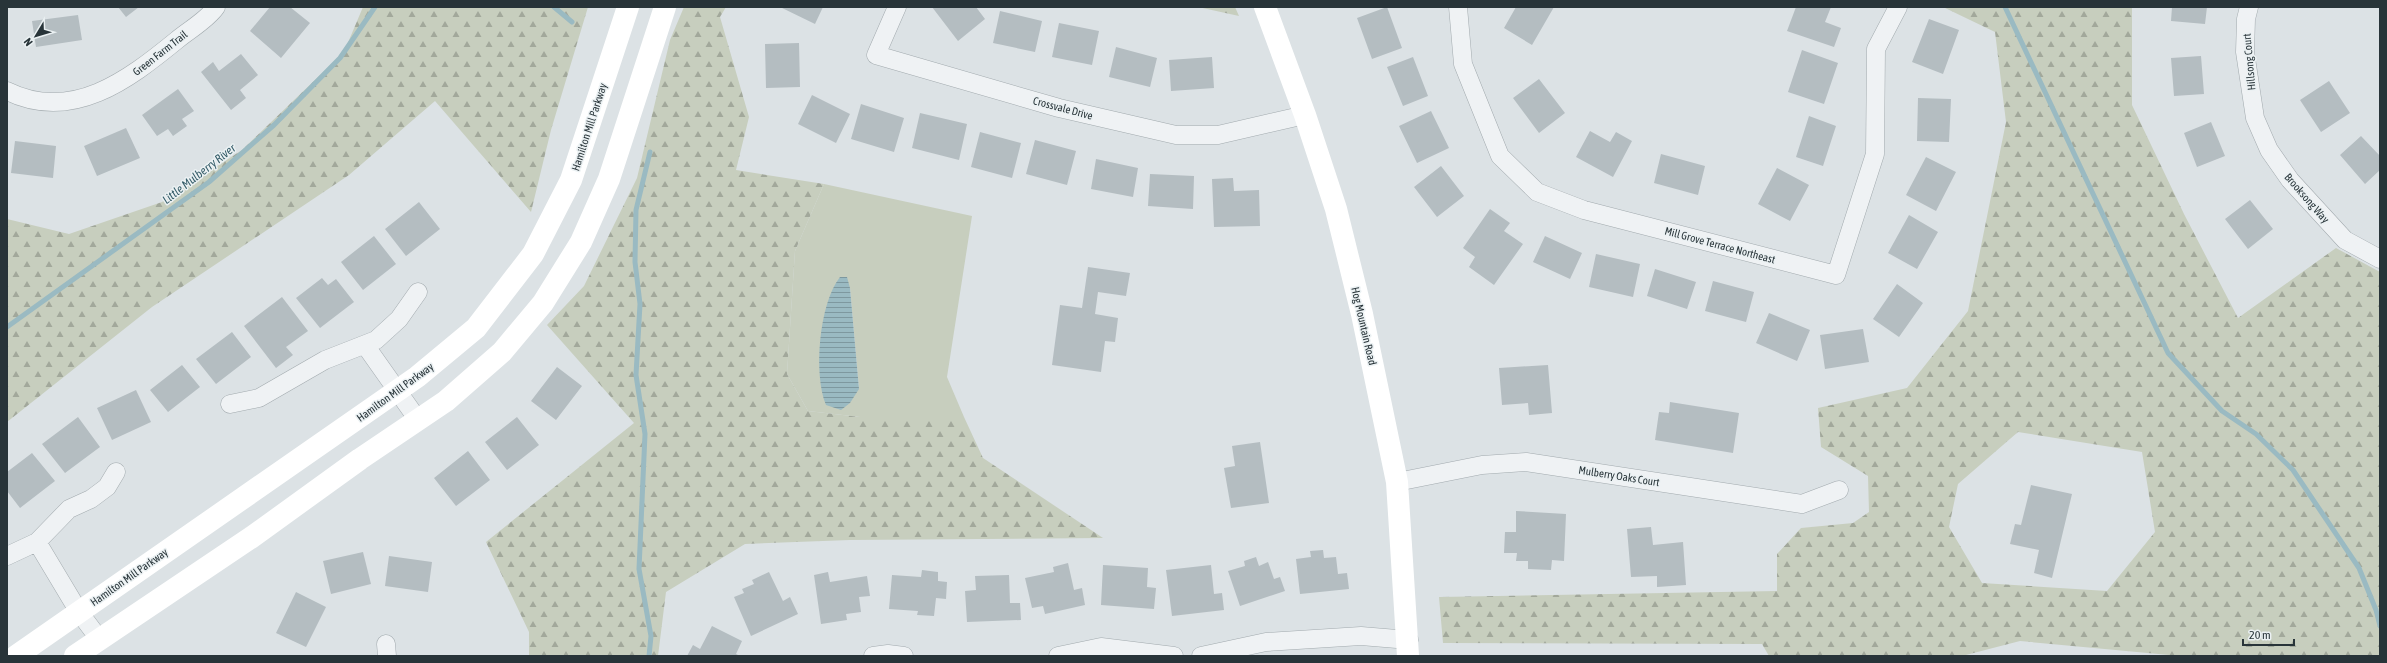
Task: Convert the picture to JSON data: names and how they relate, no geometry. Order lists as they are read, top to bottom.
{
  "streets": {
    "street": [
      "Green Farm Trail",
      "Hillsong Court",
      "Crossvale Drive",
      "Hamilton Mill Parkway",
      "Brooksong Way",
      "Mill Grove Terrace Northeast",
      "Hog Mountain Road",
      "Mulberry Oaks Court"
    ]
  },
  "crossings": [
    ["Hillsong Court", "Brooksong Way"],
    ["Crossvale Drive", "Hog Mountain Road"],
    ["Hog Mountain Road", "Mulberry Oaks Court"]
  ],
  "water": ["Little Mulberry River"],
  "scale_bar": "20 m",
  "north": "bottom left"
}
